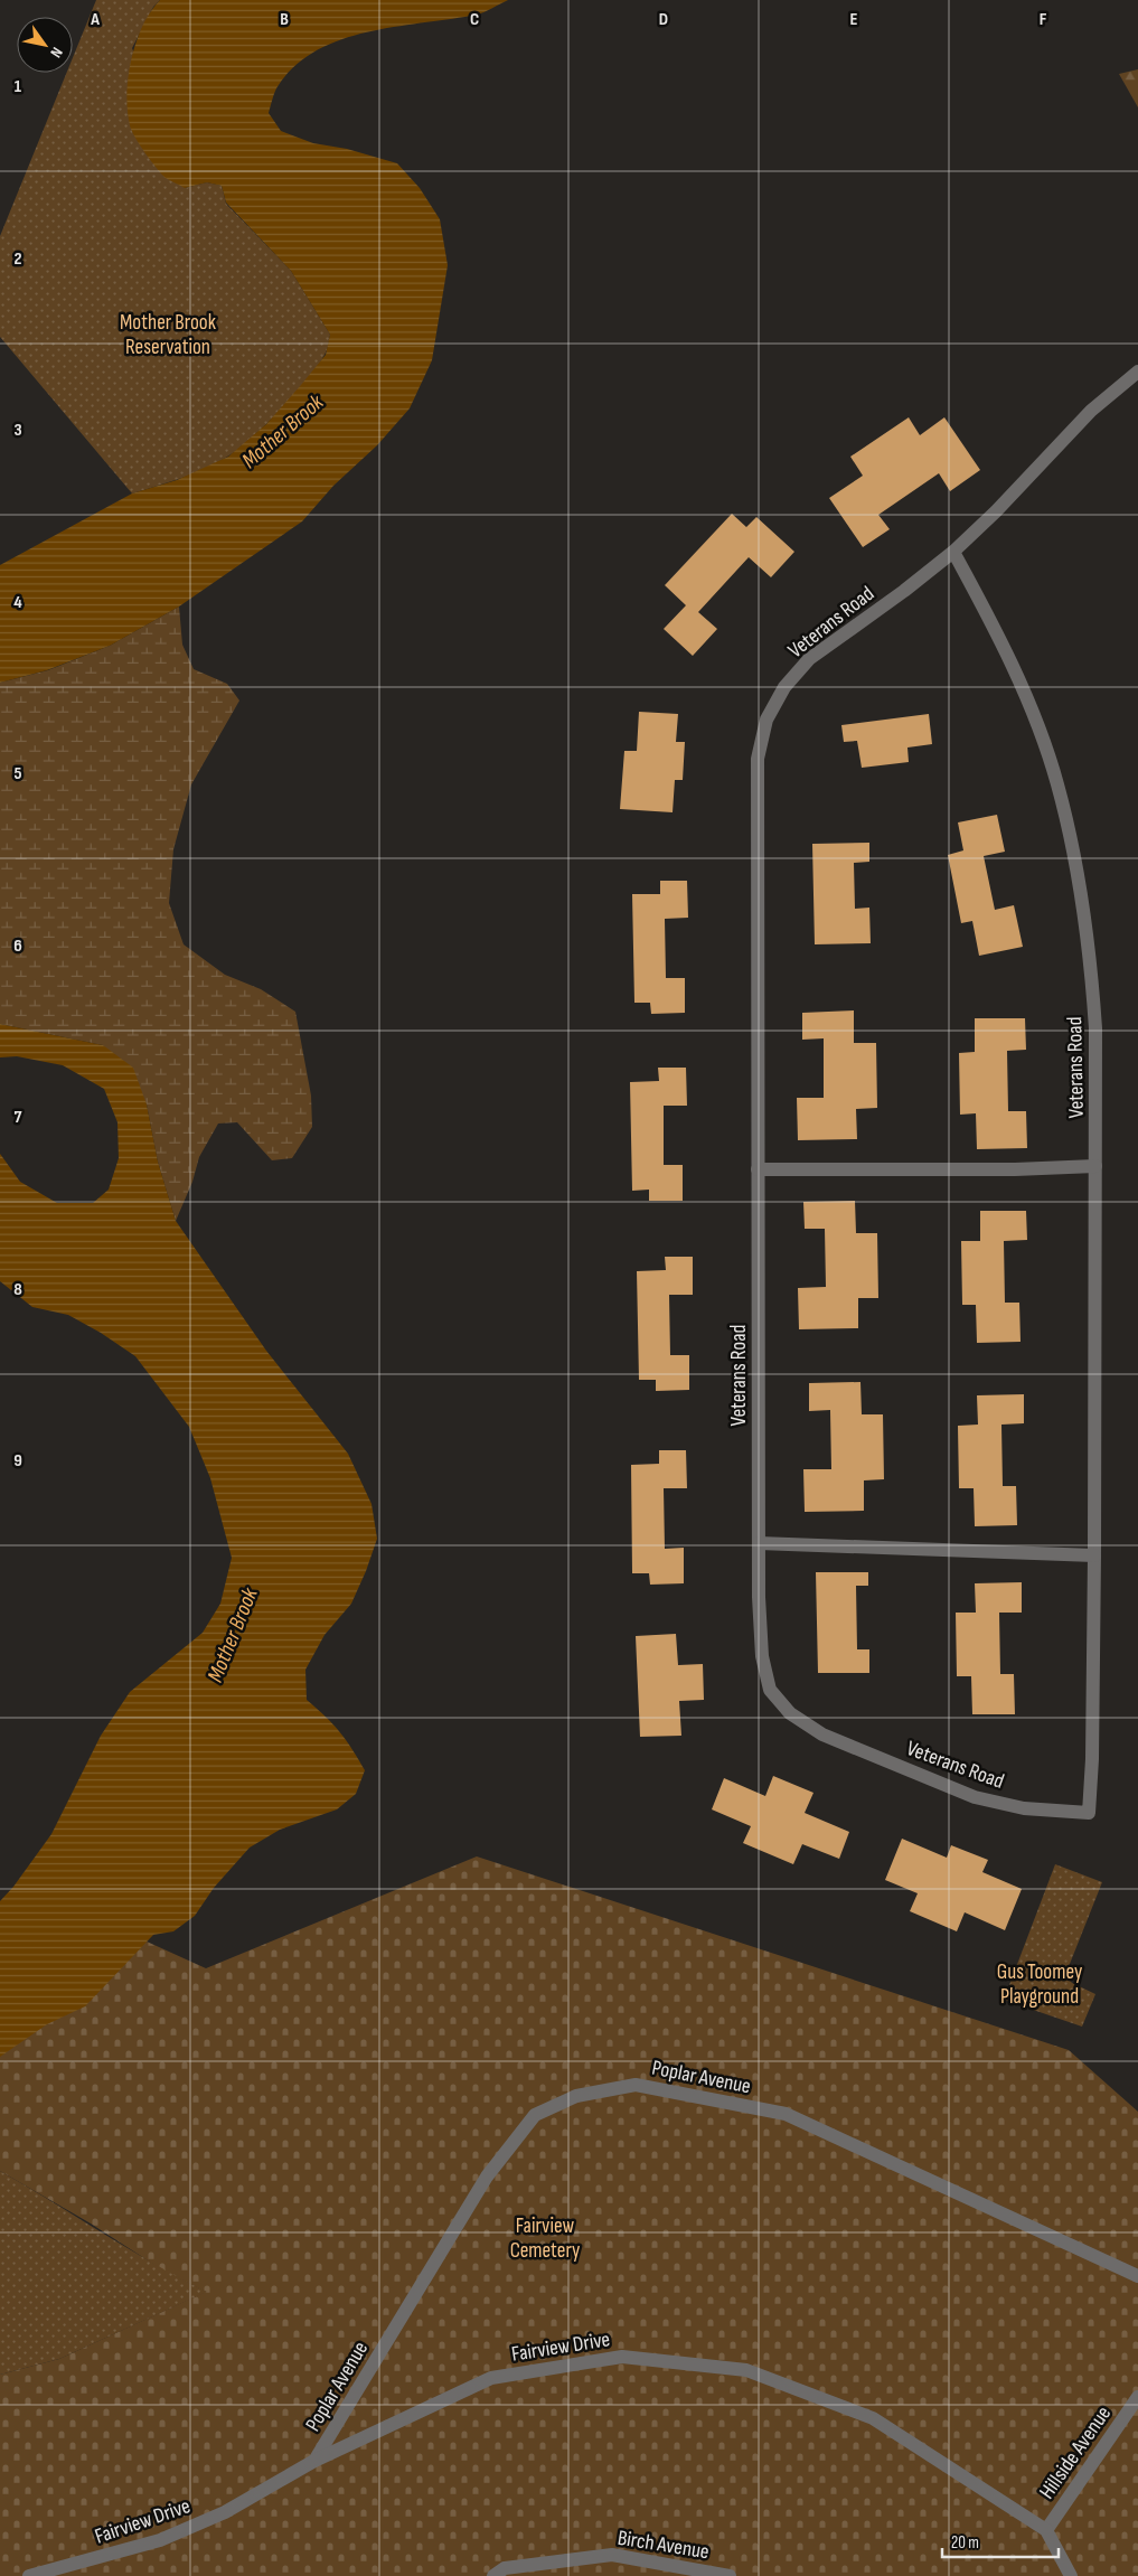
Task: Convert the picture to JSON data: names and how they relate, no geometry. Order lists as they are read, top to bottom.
{
  "streets": {
    "street": [
      "Veterans Road",
      "Poplar Avenue",
      "Fairview Drive",
      "Hillside Avenue",
      "Birch Avenue"
    ]
  },
  "crossings": [
    ["Poplar Avenue", "Fairview Drive"],
    ["Fairview Drive", "Hillside Avenue"]
  ],
  "water": ["Mother Brook"],
  "parks": ["Mother Brook Reservation", "Gus Toomey Playground", "Fairview Cemetery"],
  "scale_bar": "20 m",
  "north": "bottom right",
  "grid": {
    "columns": [
      "A",
      "B",
      "C",
      "D",
      "E",
      "F"
    ],
    "rows": [
      "1",
      "2",
      "3",
      "4",
      "5",
      "6",
      "7",
      "8",
      "9"
    ]
  }
}
